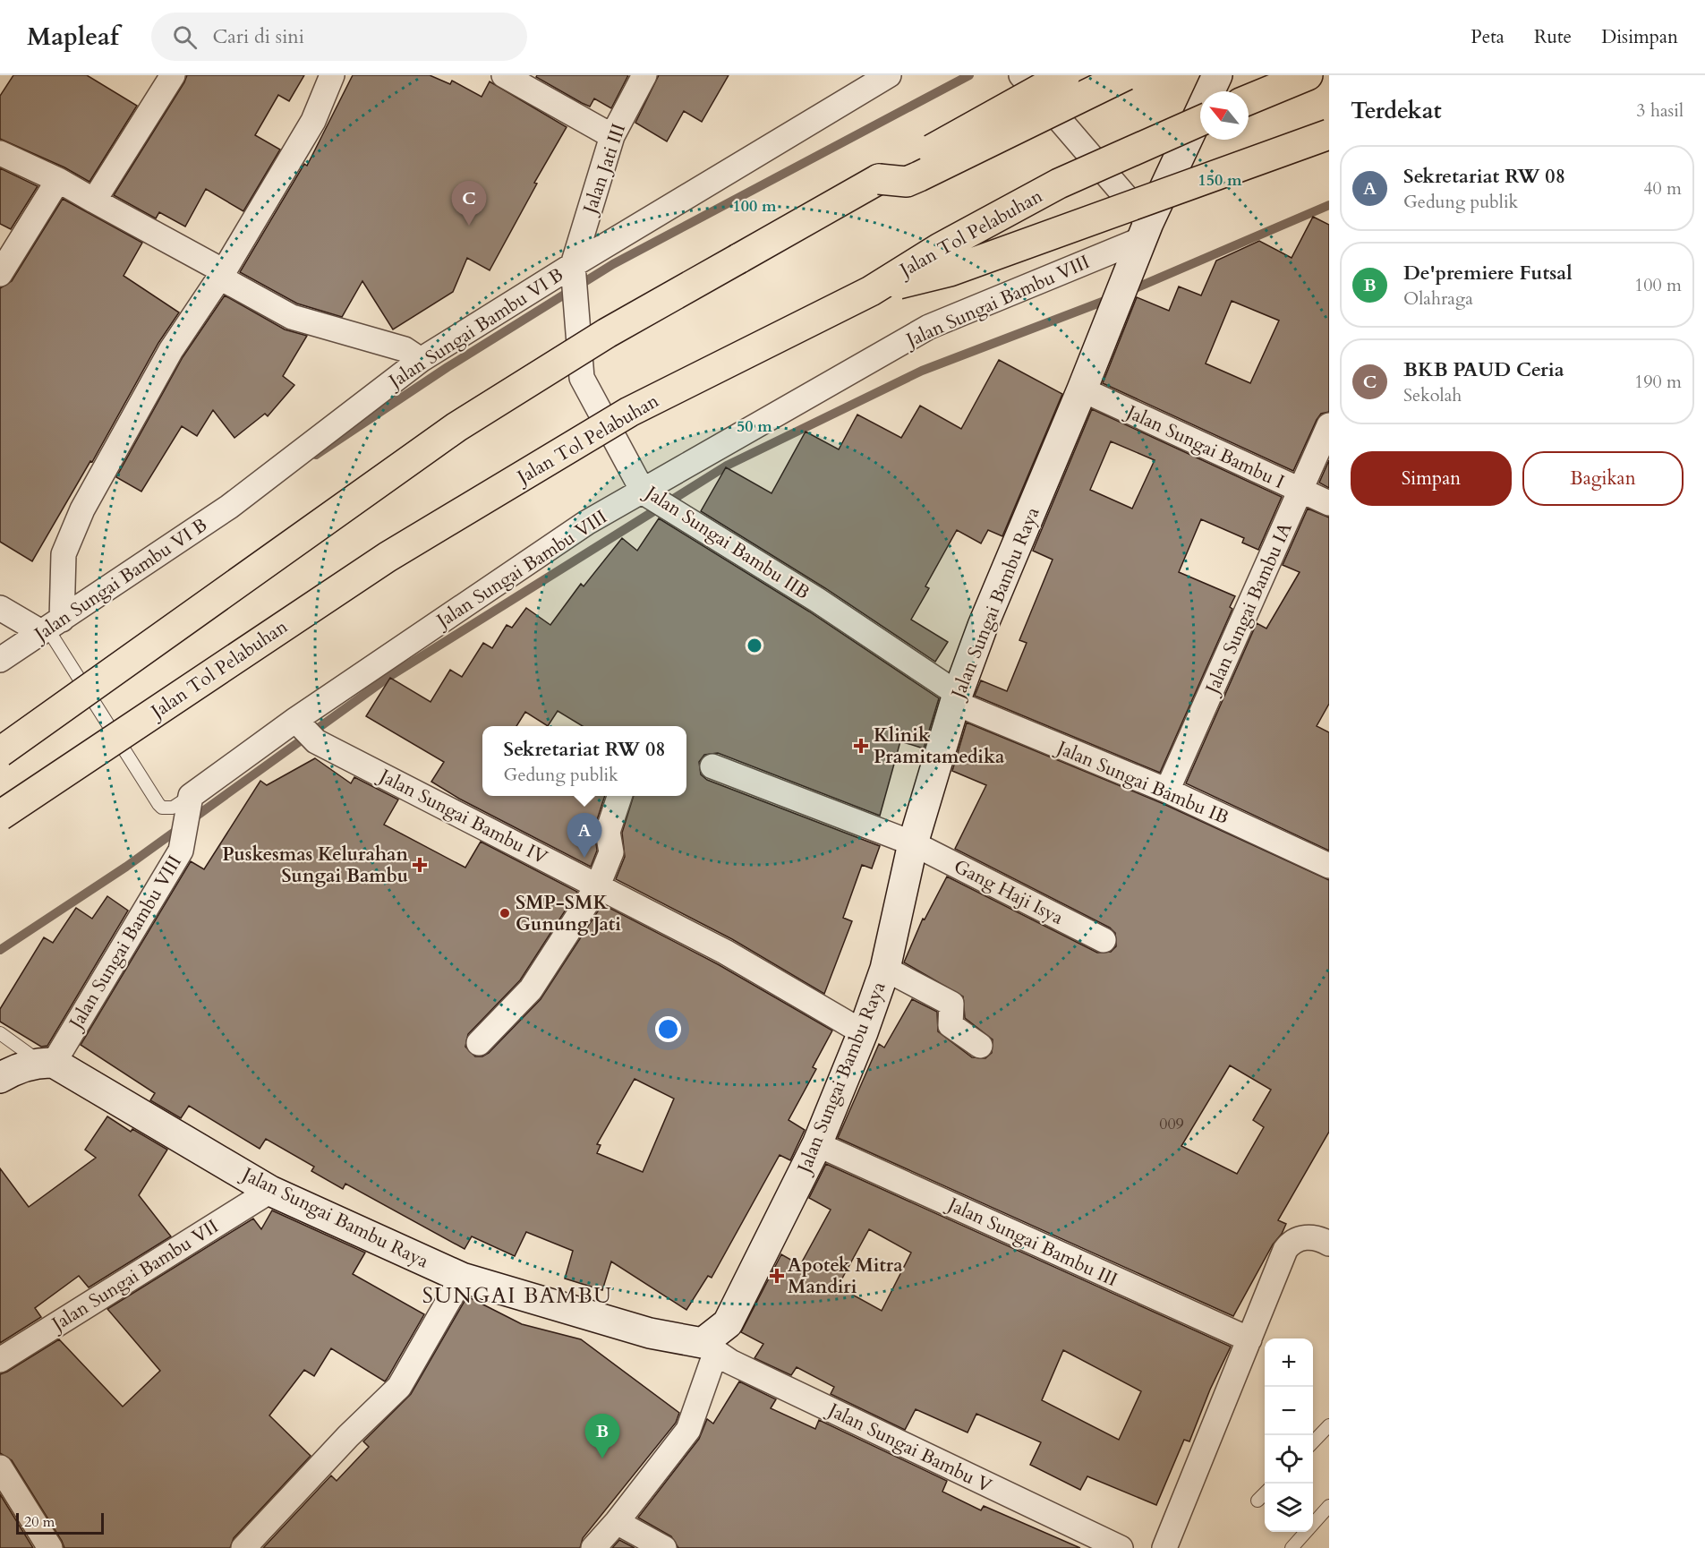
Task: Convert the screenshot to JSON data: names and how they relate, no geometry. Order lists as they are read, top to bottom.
{
  "streets": {
    "highway": ["Jalan Tol Pelabuhan"],
    "street": [
      "Jalan Jati III",
      "Jalan Sungai Bambu VIII",
      "Jalan Sungai Bambu VI B",
      "Jalan Sungai Bambu I",
      "Jalan Sungai Bambu IIB",
      "Jalan Sungai Bambu Raya",
      "Jalan Sungai Bambu IA",
      "Jalan Sungai Bambu IB",
      "Jalan Sungai Bambu IV",
      "Gang Haji Isya",
      "Jalan Sungai Bambu III",
      "Jalan Sungai Bambu VII",
      "Jalan Sungai Bambu V"
    ]
  },
  "crossings": [
    ["Jalan Jati III", "Jalan Sungai Bambu VI B"],
    ["Jalan Jati III", "Jalan Sungai Bambu IIB"],
    ["Jalan Sungai Bambu VIII", "Jalan Sungai Bambu IIB"],
    ["Jalan Sungai Bambu VIII", "Jalan Sungai Bambu Raya"],
    ["Jalan Sungai Bambu VIII", "Jalan Sungai Bambu IV"],
    ["Jalan Sungai Bambu VI B", "Jalan Sungai Bambu IIB"],
    ["Jalan Sungai Bambu I", "Jalan Sungai Bambu Raya"],
    ["Jalan Sungai Bambu I", "Jalan Sungai Bambu IA"],
    ["Jalan Sungai Bambu IIB", "Jalan Sungai Bambu Raya"],
    ["Jalan Sungai Bambu IIB", "Jalan Sungai Bambu IB"],
    ["Jalan Sungai Bambu Raya", "Jalan Sungai Bambu IB"],
    ["Jalan Sungai Bambu Raya", "Jalan Sungai Bambu IV"],
    ["Jalan Sungai Bambu Raya", "Gang Haji Isya"],
    ["Jalan Sungai Bambu Raya", "Jalan Sungai Bambu III"],
    ["Jalan Sungai Bambu Raya", "Jalan Sungai Bambu VII"],
    ["Jalan Sungai Bambu Raya", "Jalan Sungai Bambu V"],
    ["Jalan Sungai Bambu IA", "Jalan Sungai Bambu IB"]
  ],
  "districts": ["SUNGAI BAMBU"],
  "places": {
    "health": ["Klinik Pramitamedika", "Puskesmas Kelurahan Sungai Bambu", "Apotek Mitra Mandiri"],
    "other": ["SMP-SMK Gunung Jati"]
  },
  "house_numbers": ["009"],
  "scale_bar": "20 m",
  "north": "top left",
  "page": {
    "header": "Mapleaf",
    "search": "Cari di sini",
    "nav": ["Peta", "Rute", "Disimpan"],
    "heading": ["Terdekat", "3 hasil"],
    "list": [
      {
        "mark": "A",
        "name": "Sekretariat RW 08",
        "note": "Gedung publik",
        "value": "40 m"
      },
      {
        "mark": "B",
        "name": "De'premiere Futsal",
        "note": "Olahraga",
        "value": "100 m"
      },
      {
        "mark": "C",
        "name": "BKB PAUD Ceria",
        "note": "Sekolah",
        "value": "190 m"
      }
    ],
    "pins": ["C", "A", "B"],
    "buttons": ["Simpan", "Bagikan"],
    "popup": ["Sekretariat RW 08", "Gedung publik"],
    "map_buttons": ["+", "−"],
    "scale": "20 m"
  },
  "rings": ["150 m", "100 m", "50 m"]
}
